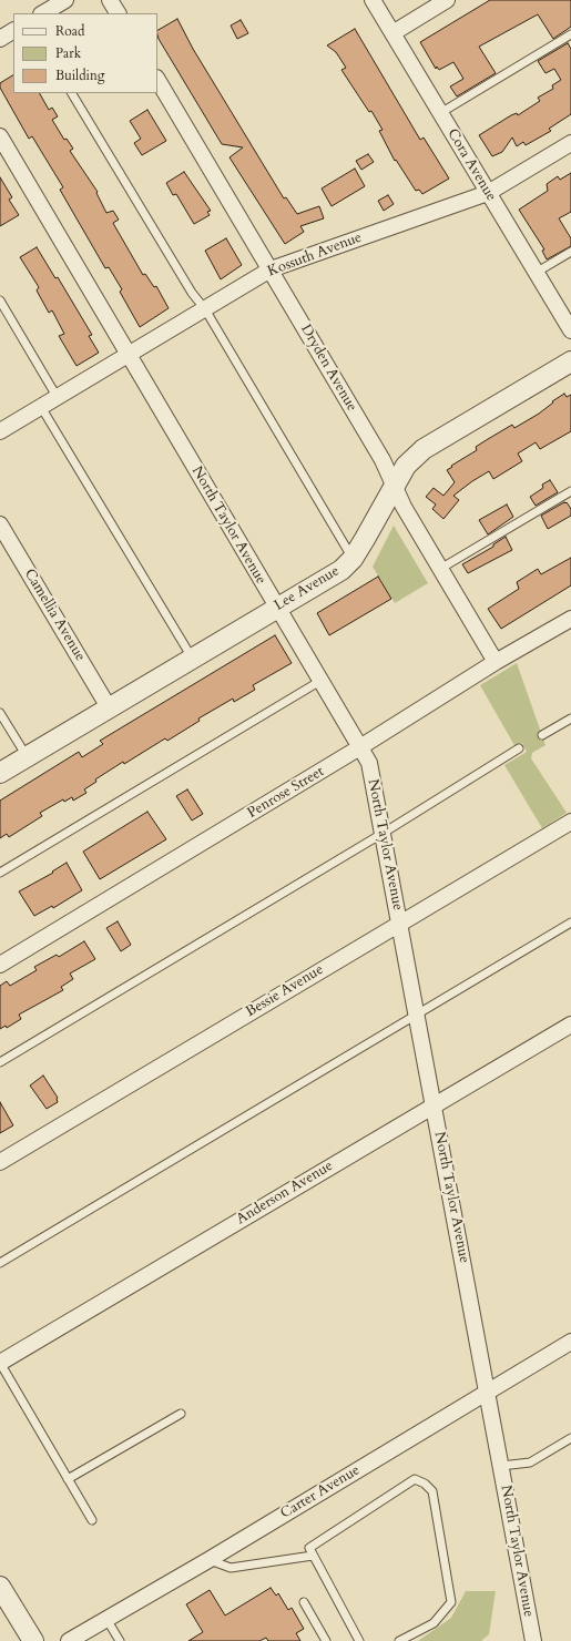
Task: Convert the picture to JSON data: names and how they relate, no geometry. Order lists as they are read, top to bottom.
{
  "streets": {
    "street": [
      "Cora Avenue",
      "Kossuth Avenue",
      "Dryden Avenue",
      "North Taylor Avenue",
      "Lee Avenue",
      "Camellia Avenue",
      "Penrose Street",
      "Bessie Avenue",
      "Anderson Avenue",
      "Carter Avenue"
    ]
  },
  "crossings": [
    ["Cora Avenue", "Kossuth Avenue"],
    ["Kossuth Avenue", "Dryden Avenue"],
    ["Kossuth Avenue", "North Taylor Avenue"],
    ["Dryden Avenue", "Lee Avenue"],
    ["Dryden Avenue", "Penrose Street"],
    ["North Taylor Avenue", "Lee Avenue"],
    ["North Taylor Avenue", "Penrose Street"],
    ["North Taylor Avenue", "Bessie Avenue"],
    ["North Taylor Avenue", "Anderson Avenue"],
    ["North Taylor Avenue", "Carter Avenue"],
    ["Lee Avenue", "Camellia Avenue"]
  ],
  "legend": ["Road", "Park", "Building"]
}
